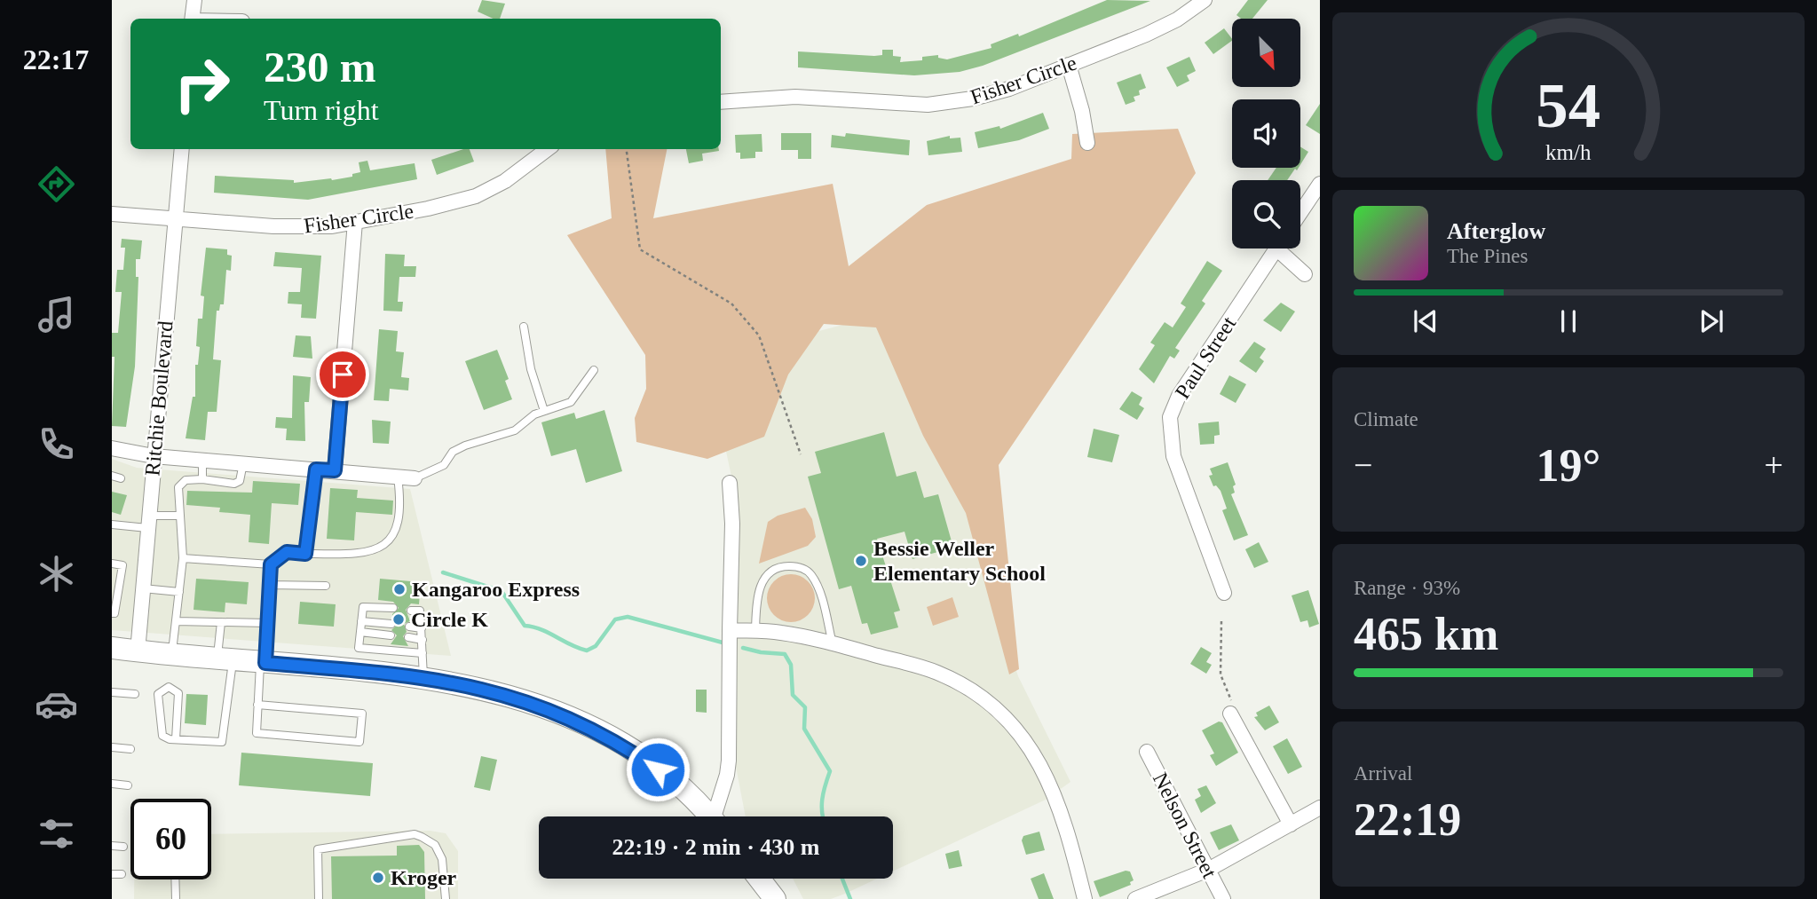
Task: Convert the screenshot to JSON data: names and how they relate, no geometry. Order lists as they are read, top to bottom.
{
  "streets": {
    "street": [
      "Fisher Circle",
      "Paul Street",
      "Ritchie Boulevard",
      "Nelson Street"
    ]
  },
  "crossings": [
    ["Fisher Circle", "Ritchie Boulevard"]
  ],
  "places": [
    "Bessie Weller Elementary School",
    "Kangaroo Express",
    "Circle K",
    "Kroger"
  ],
  "north": "bottom right",
  "page": {
    "tabs": "22:17",
    "turn": ["230 m", "Turn right"],
    "song": ["Afterglow", "The Pines"],
    "tile": [
      "Climate",
      ["Range · 93%", "465 km"],
      ["Arrival", "22:19"]
    ],
    "heat": ["−", "19°", "+"],
    "limit": "60",
    "trip": "22:19 · 2 min · 430 m",
    "gauge": ["54", "km/h"]
  }
}
